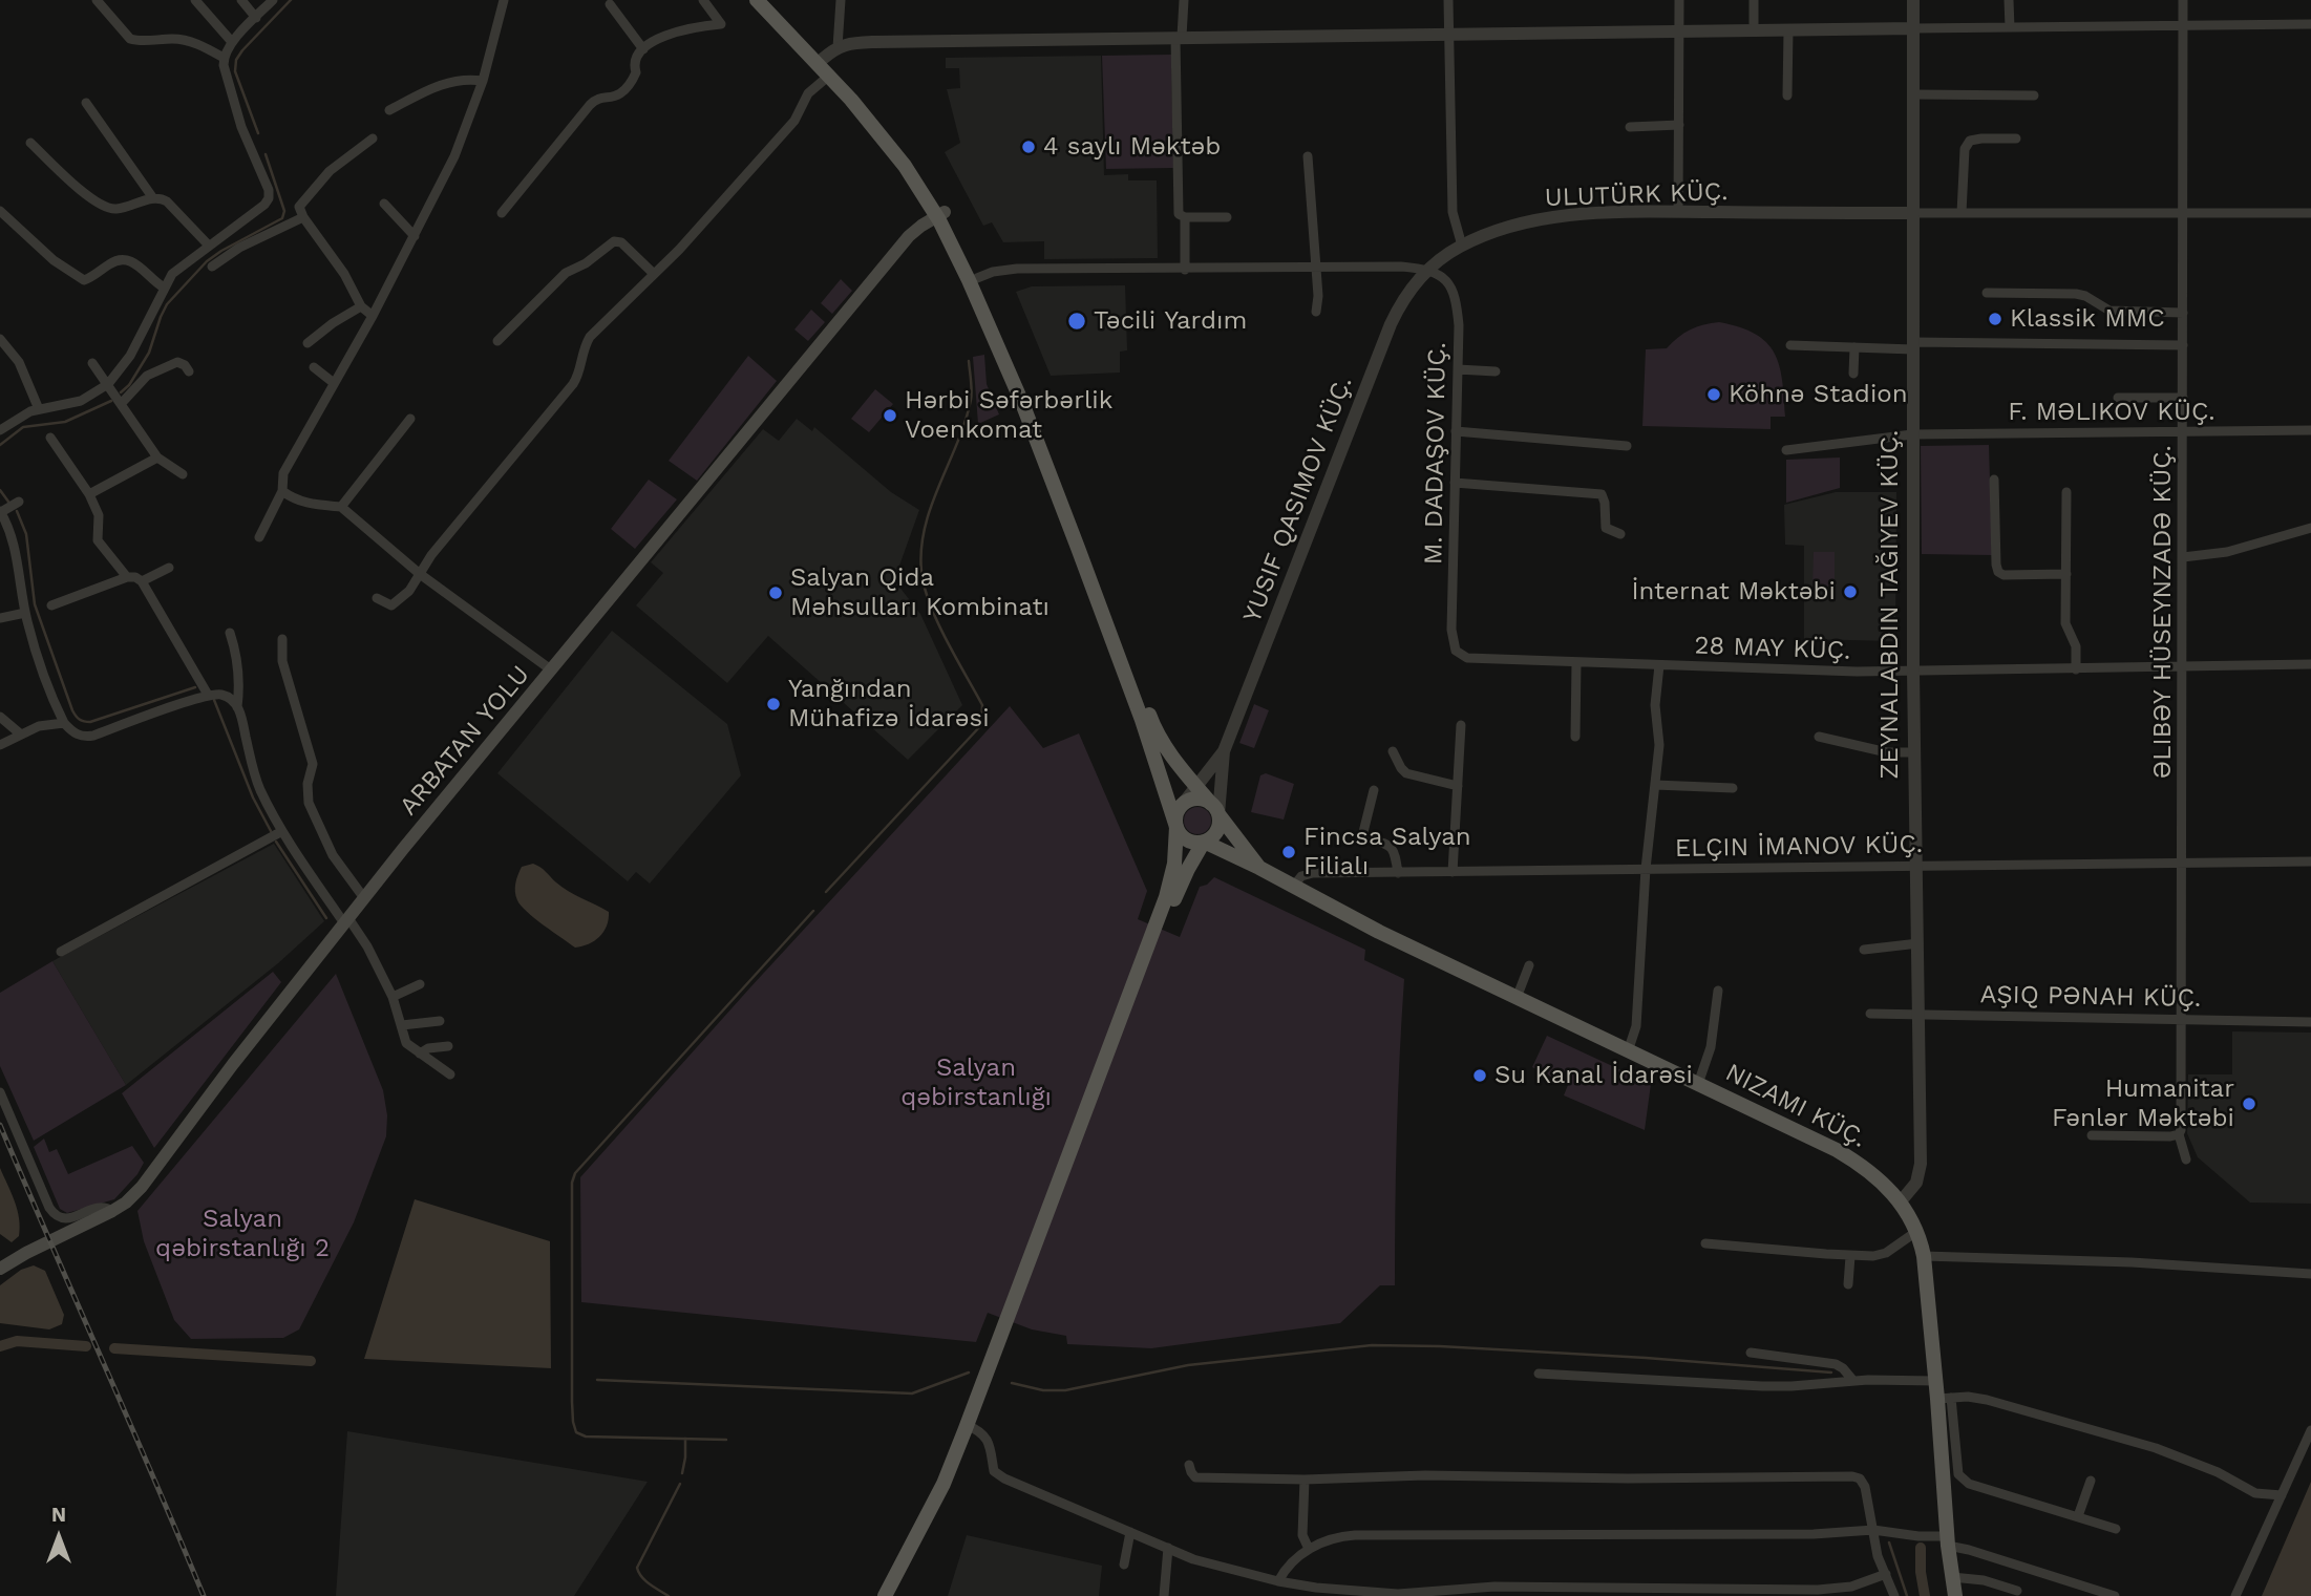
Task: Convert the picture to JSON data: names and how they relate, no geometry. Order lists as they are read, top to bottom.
{
  "streets": {
    "main road": ["ARBATAN YOLU", "NIZAMI KÜÇ."],
    "street": [
      "ULUTÜRK KÜÇ.",
      "F. MƏLIKOV KÜÇ.",
      "M. DADAŞOV KÜÇ.",
      "ƏLIBƏY HÜSEYNZADƏ KÜÇ.",
      "28 MAY KÜÇ.",
      "ELÇIN İMANOV KÜÇ."
    ]
  },
  "crossings": [
    ["ULUTÜRK KÜÇ.", "M. DADAŞOV KÜÇ."],
    ["ULUTÜRK KÜÇ.", "ƏLIBƏY HÜSEYNZADƏ KÜÇ."],
    ["F. MƏLIKOV KÜÇ.", "ƏLIBƏY HÜSEYNZADƏ KÜÇ."],
    ["M. DADAŞOV KÜÇ.", "28 MAY KÜÇ."],
    ["ƏLIBƏY HÜSEYNZADƏ KÜÇ.", "28 MAY KÜÇ."],
    ["ƏLIBƏY HÜSEYNZADƏ KÜÇ.", "ELÇIN İMANOV KÜÇ."],
    ["ELÇIN İMANOV KÜÇ.", "NIZAMI KÜÇ."]
  ],
  "parks": ["Salyan qəbirstanlığı", "Salyan qəbirstanlığı 2"],
  "places": [
    "4 saylı Məktəb",
    "Klassik MMC",
    "Təcili Yardım",
    "Köhnə Stadion",
    "Hərbi Səfərbərlik Voenkomat",
    "İnternat Məktəbi",
    "Salyan Qida Məhsulları Kombinatı",
    "Yanğından Mühafizə İdarəsi",
    "Fincsa Salyan Filialı",
    "Su Kanal İdarəsi",
    "Humanitar Fənlər Məktəbi"
  ],
  "north": "top"
}
